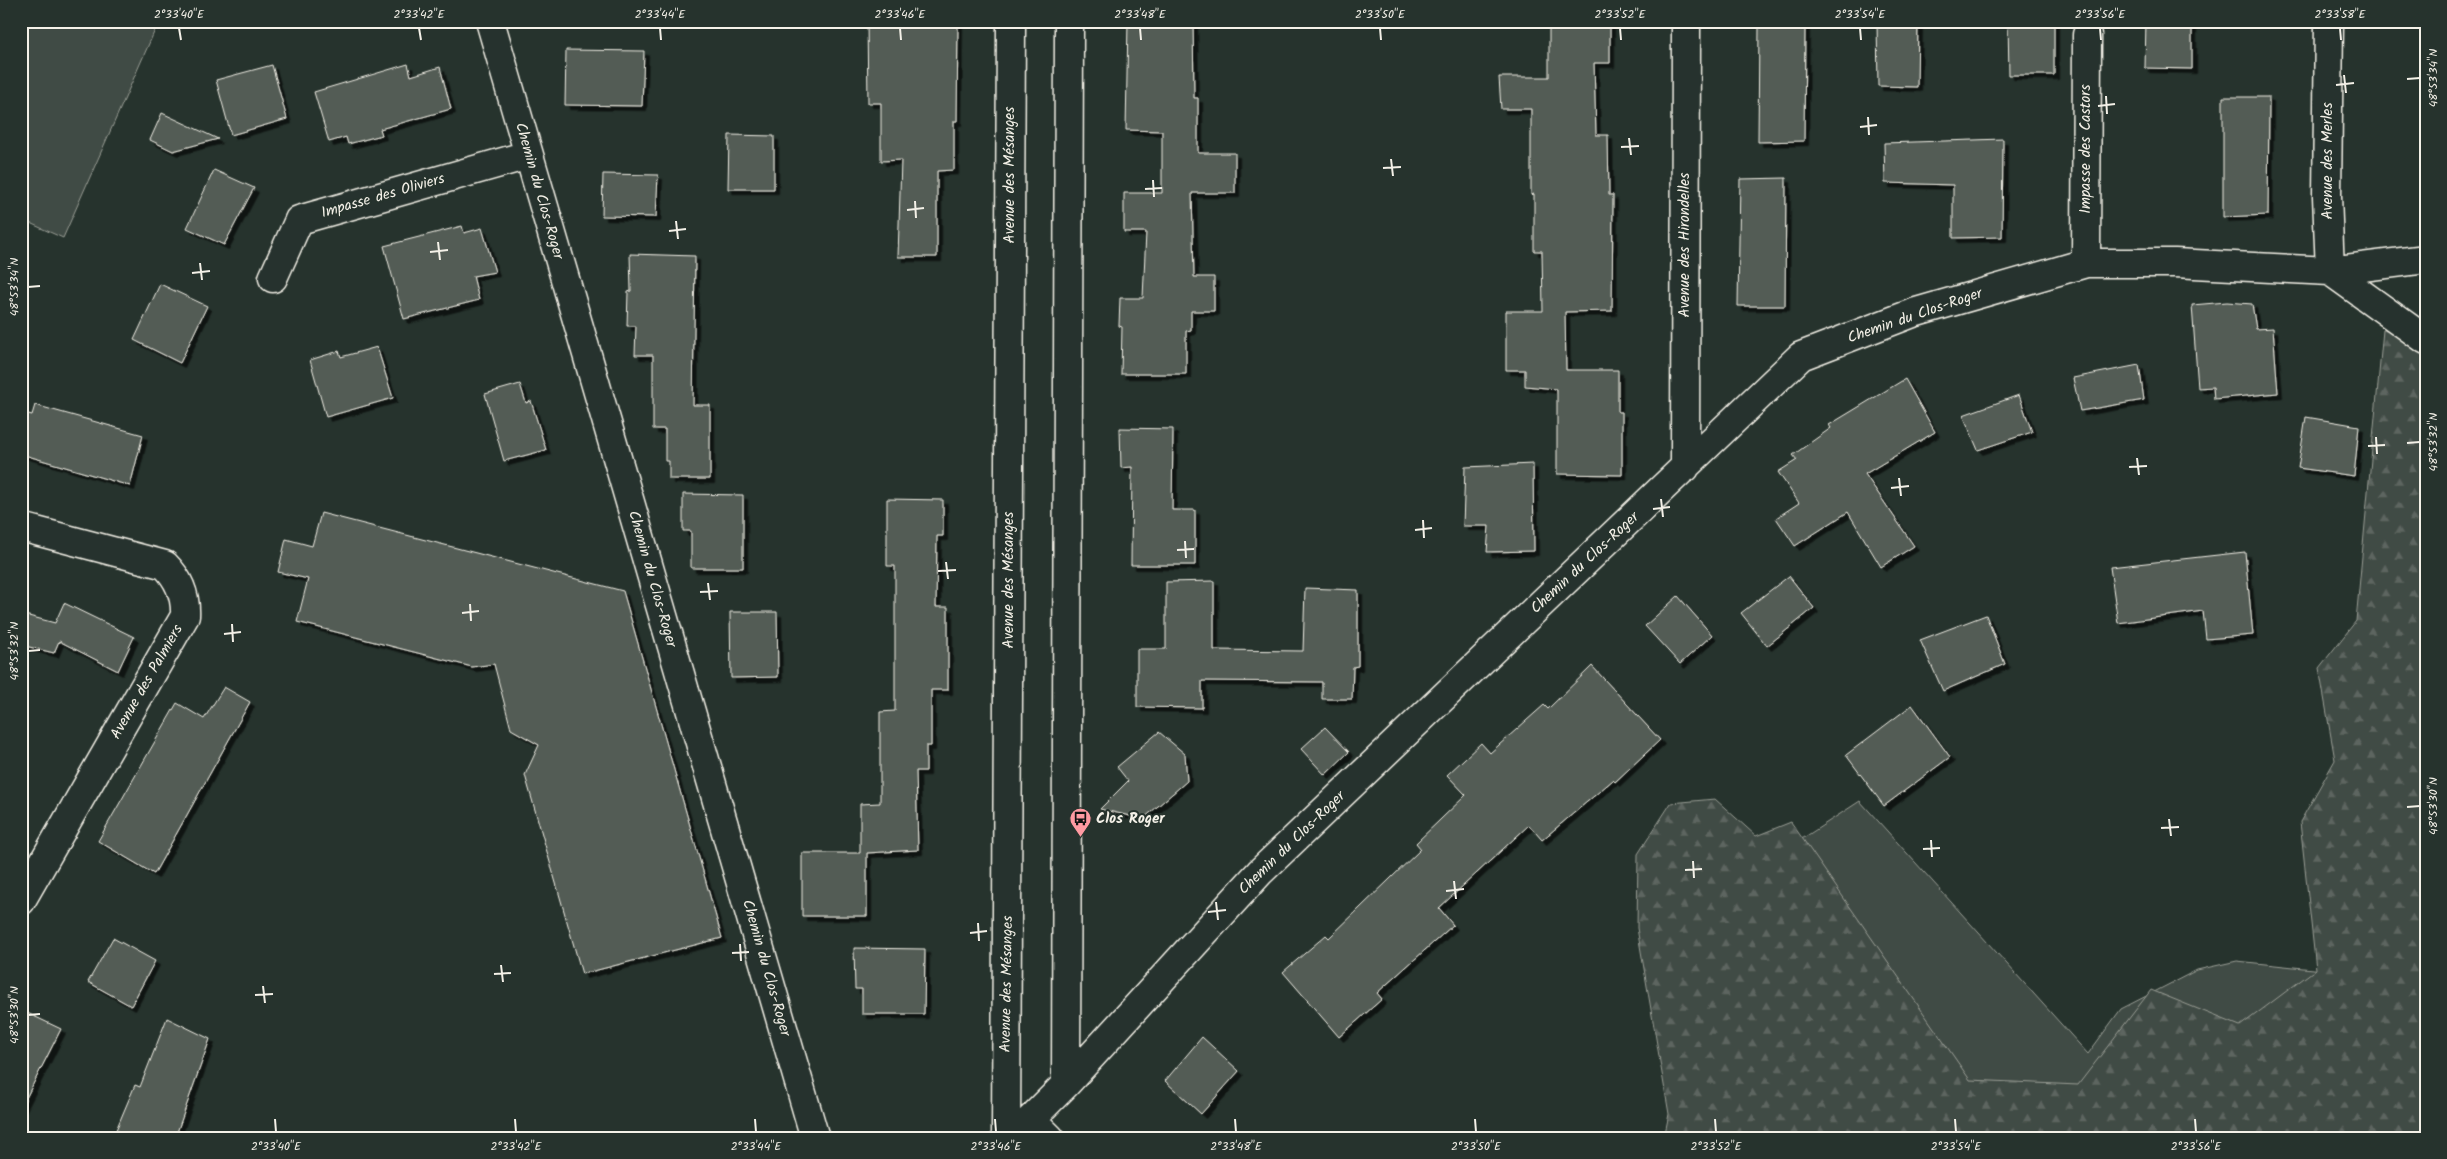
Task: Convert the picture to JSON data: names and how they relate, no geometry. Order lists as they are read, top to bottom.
{
  "streets": {
    "street": [
      "Impasse des Castors",
      "Avenue des Merles",
      "Avenue des Mésanges",
      "Chemin du Clos-Roger",
      "Impasse des Oliviers",
      "Avenue des Hirondelles",
      "Avenue des Palmiers"
    ]
  },
  "crossings": [
    ["Impasse des Castors", "Chemin du Clos-Roger"],
    ["Avenue des Merles", "Chemin du Clos-Roger"],
    ["Chemin du Clos-Roger", "Impasse des Oliviers"],
    ["Chemin du Clos-Roger", "Avenue des Hirondelles"]
  ],
  "places": {
    "bus stop": ["Clos Roger"]
  },
  "coordinates": [
    "2°33'40\"E",
    "2°33'42\"E",
    "2°33'44\"E",
    "2°33'46\"E",
    "2°33'48\"E",
    "2°33'50\"E",
    "2°33'52\"E",
    "2°33'54\"E",
    "2°33'56\"E",
    "2°33'58\"E",
    "48°53'34\"N",
    "48°53'32\"N",
    "48°53'30\"N"
  ]
}
